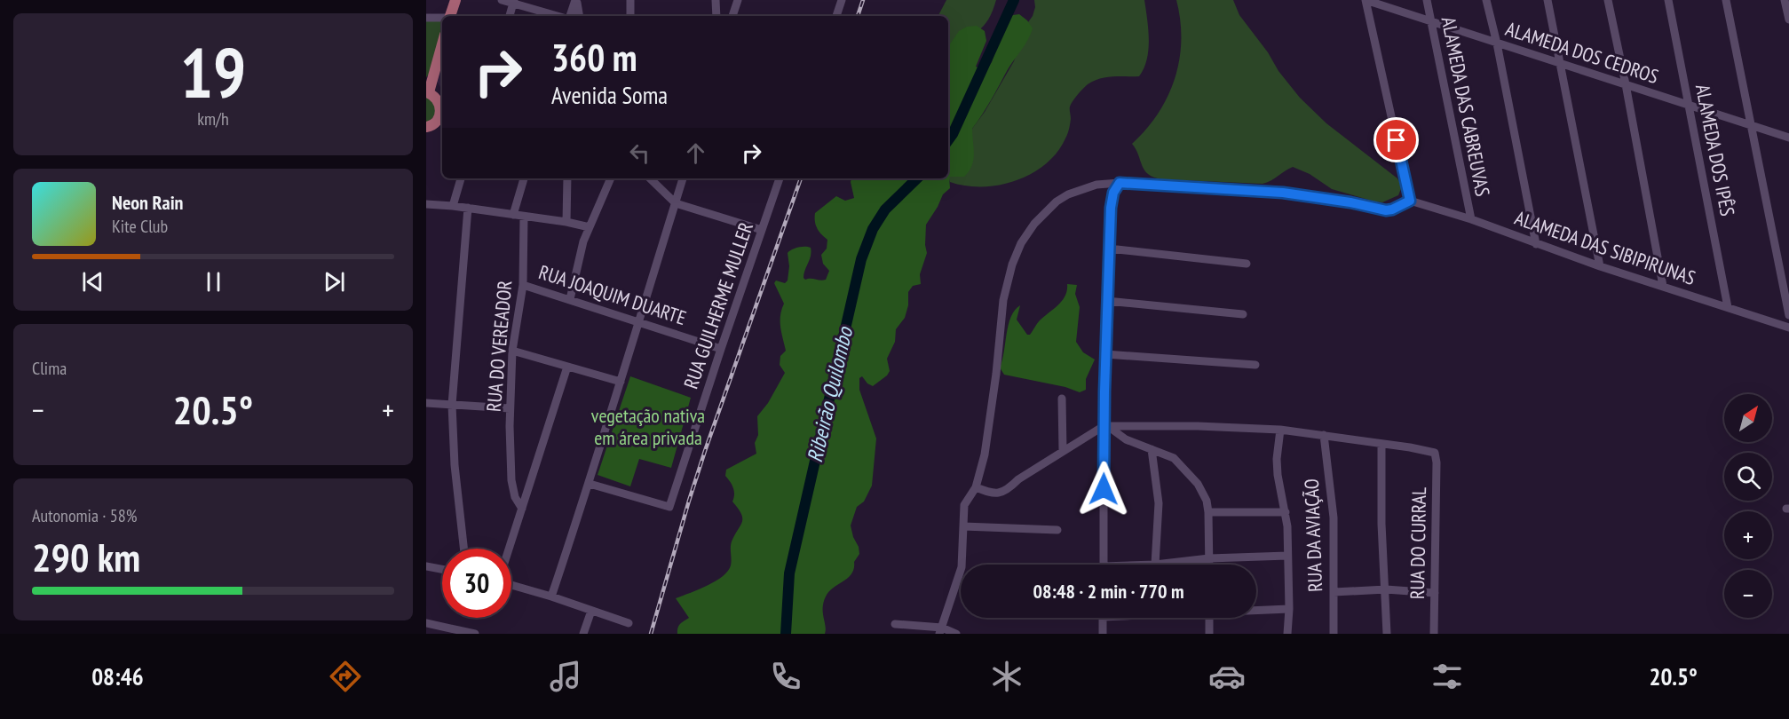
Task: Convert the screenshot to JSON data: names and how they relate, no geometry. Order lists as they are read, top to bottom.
{
  "streets": {
    "street": [
      "ALAMEDA DOS CEDROS",
      "ALAMEDA DAS CABREUVAS",
      "ALAMEDA DOS IPÊS",
      "ALAMEDA DAS SIBIPIRUNAS",
      "RUA JOAQUIM DUARTE",
      "RUA GUILHERME MULLER",
      "RUA DO VEREADOR",
      "RUA DA AVIAÇÃO",
      "RUA DO CURRAL"
    ]
  },
  "crossings": [
    ["ALAMEDA DOS CEDROS", "ALAMEDA DAS CABREUVAS"],
    ["ALAMEDA DOS CEDROS", "ALAMEDA DOS IPÊS"],
    ["ALAMEDA DAS CABREUVAS", "ALAMEDA DAS SIBIPIRUNAS"],
    ["ALAMEDA DOS IPÊS", "ALAMEDA DAS SIBIPIRUNAS"],
    ["RUA JOAQUIM DUARTE", "RUA GUILHERME MULLER"],
    ["RUA JOAQUIM DUARTE", "RUA DO VEREADOR"]
  ],
  "water": ["Ribeirão Quilombo"],
  "parks": ["vegetação nativa em área privada"],
  "north": "top right",
  "page": {
    "tile": [
      ["19", "km/h"],
      "Clima",
      ["Autonomia · 58%", "290 km"]
    ],
    "turn": ["360 m", "Avenida Soma"],
    "song": ["Neon Rain", "Kite Club"],
    "heat": ["−", "20.5°", "+"],
    "map_buttons": ["+", "−"],
    "limit": "30",
    "trip": "08:48 · 2 min · 770 m",
    "tabs": ["08:46", "20.5°"]
  }
}
